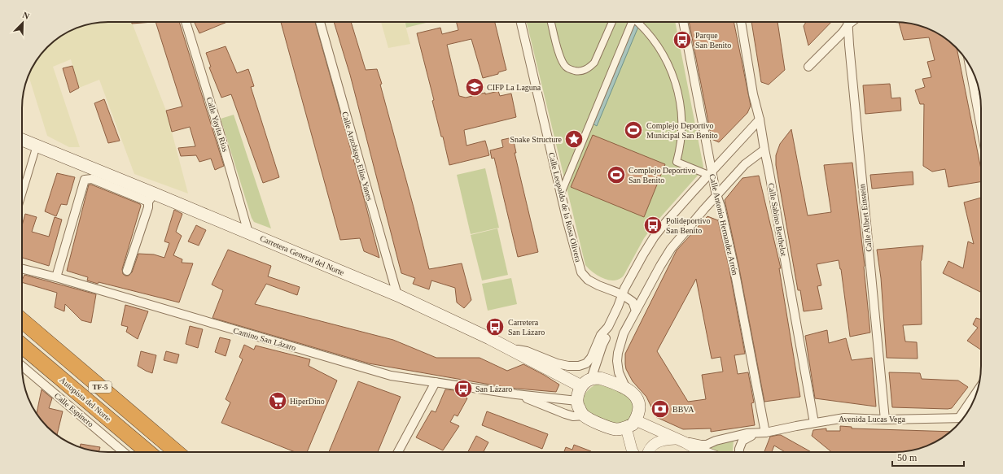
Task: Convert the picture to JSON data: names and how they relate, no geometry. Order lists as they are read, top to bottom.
{
  "streets": {
    "highway": ["TF-5", "Autopista del Norte"],
    "main road": ["Carretera General del Norte"],
    "street": [
      "Calle Yayita Ríos",
      "Calle Arzobispo Elías Yanes",
      "Calle Leopoldo de la Rosa Olivera",
      "Calle Albert Einstein",
      "Calle Sabino Berthelot",
      "Calle Antonio Hernandez Arrón",
      "Camino San Lázaro",
      "Calle Espinero",
      "Avenida Lucas Vega"
    ]
  },
  "crossings": [
    ["Calle Yayita Ríos", "Carretera General del Norte"],
    ["Calle Arzobispo Elías Yanes", "Carretera General del Norte"],
    ["Calle Albert Einstein", "Avenida Lucas Vega"],
    ["Calle Sabino Berthelot", "Avenida Lucas Vega"],
    ["Calle Antonio Hernandez Arrón", "Avenida Lucas Vega"],
    ["Carretera General del Norte", "Camino San Lázaro"]
  ],
  "places": {
    "bus stop": [
      "Parque San Benito",
      "Polideportivo San Benito",
      "Carretera San Lázaro",
      "San Lázaro"
    ],
    "school or university": ["CIFP La Laguna"],
    "sports": ["Complejo Deportivo Municipal San Benito", "Complejo Deportivo San Benito"],
    "place": ["Snake Structure"],
    "supermarket": ["HiperDino"],
    "bank": ["BBVA"]
  },
  "scale_bar": "50 m",
  "north": "top right"
}
